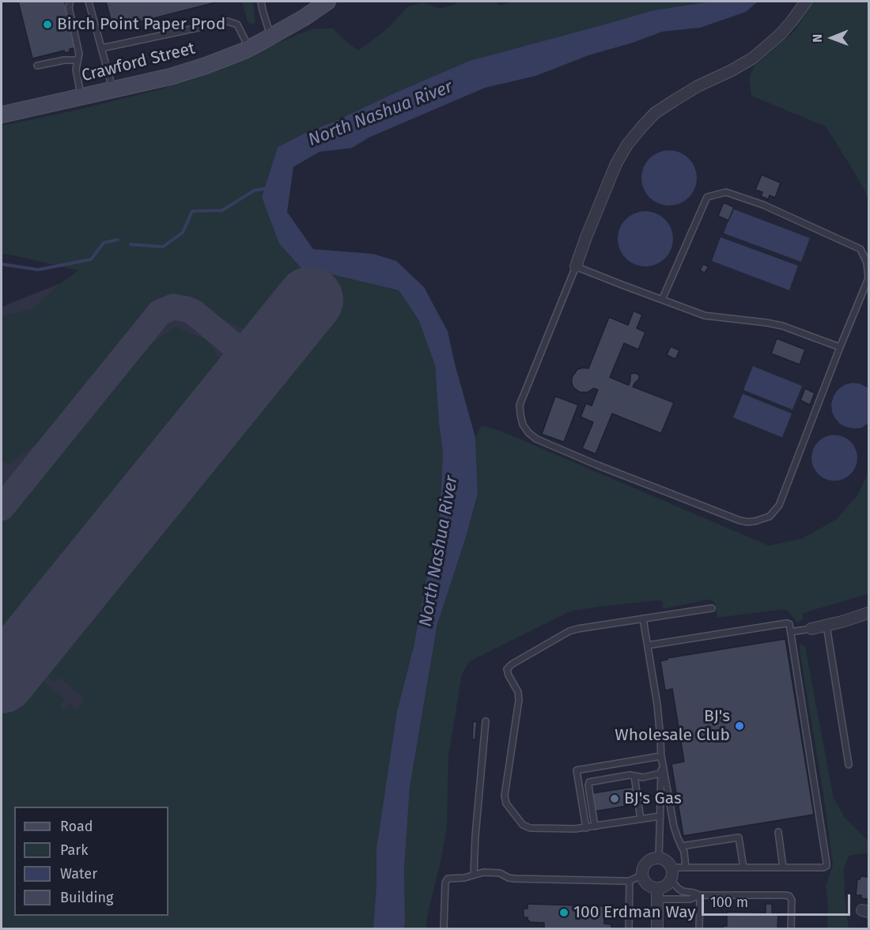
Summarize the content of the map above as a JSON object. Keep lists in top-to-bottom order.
{
  "streets": {
    "main road": ["Crawford Street"]
  },
  "water": ["North Nashua River"],
  "places": [
    "Birch Point Paper Prod",
    "BJ's Wholesale Club",
    "BJ's Gas",
    "100 Erdman Way"
  ],
  "legend": [
    "Road",
    "Park",
    "Water",
    "Building"
  ],
  "scale_bar": "100 m",
  "north": "left"
}
